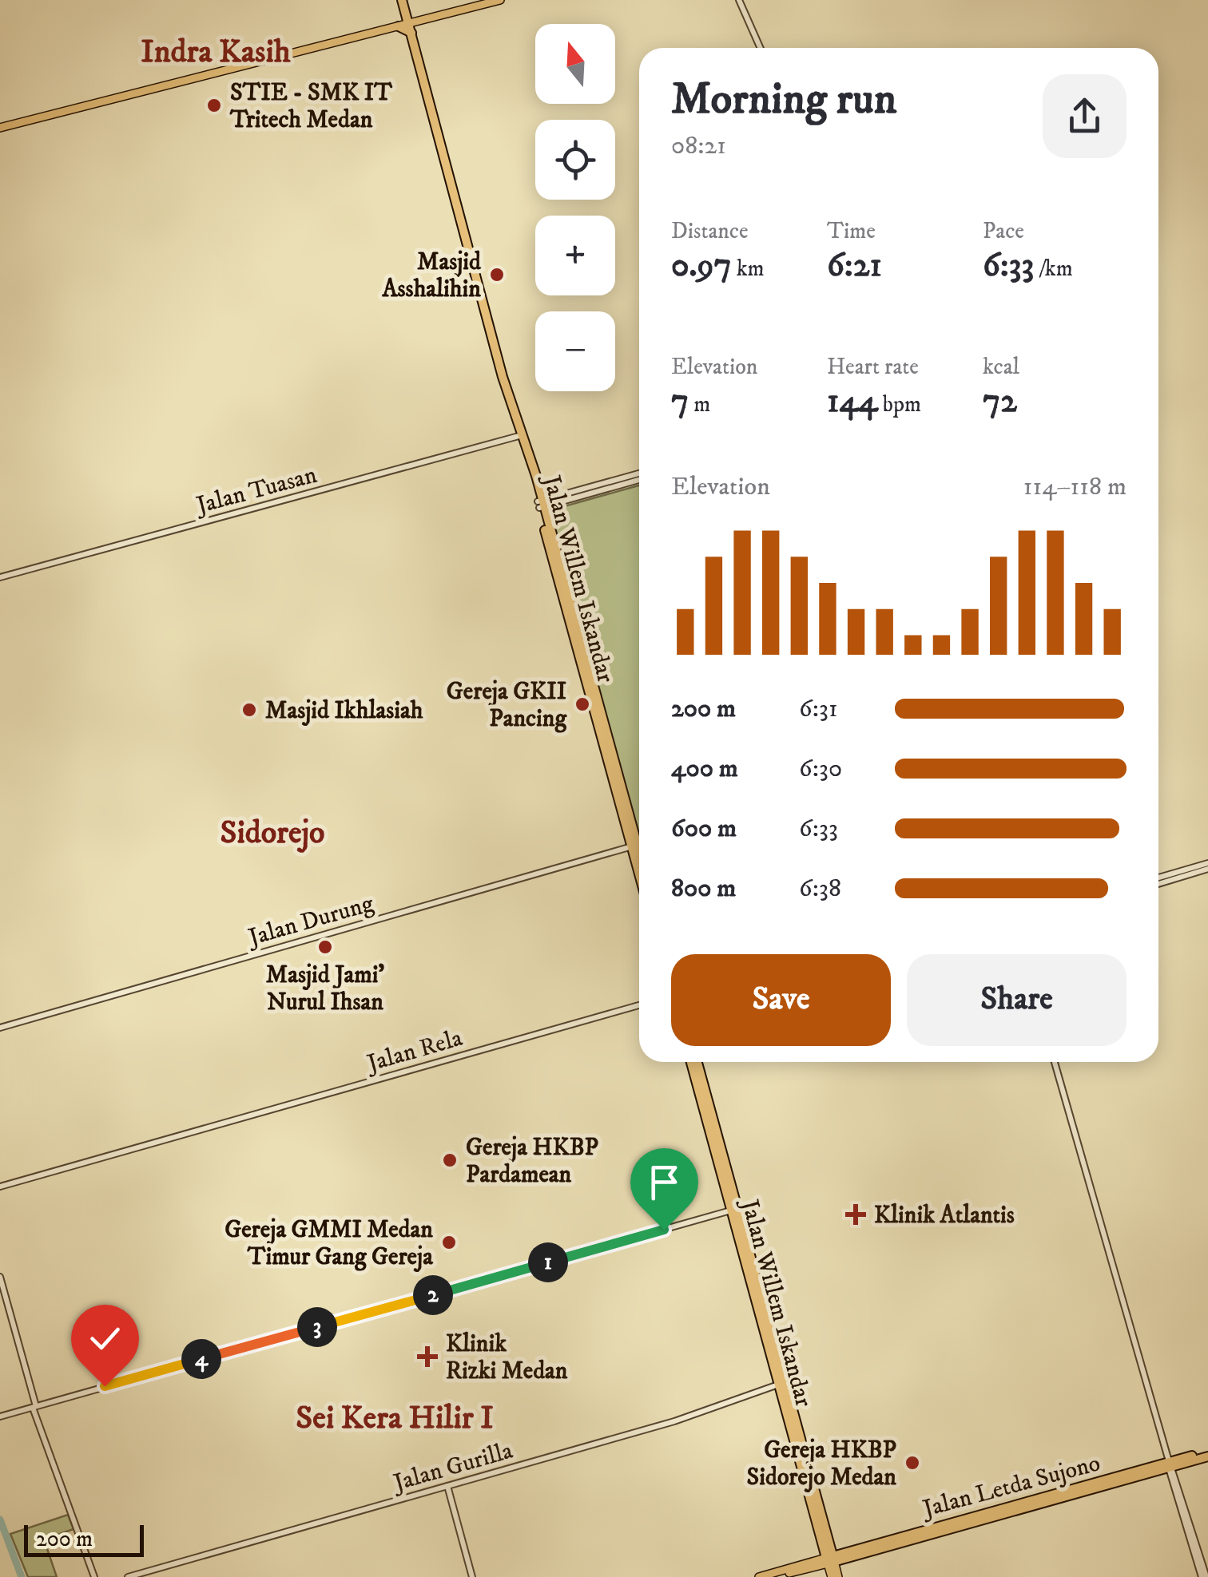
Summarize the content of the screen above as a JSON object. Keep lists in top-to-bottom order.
{
  "streets": {
    "highway": ["Jalan Willem Iskandar", "Jalan Letda Sujono"],
    "street": [
      "Jalan Tuasan",
      "Jalan Durung",
      "Jalan Rela",
      "Jalan Gurilla"
    ]
  },
  "crossings": [
    ["Jalan Tuasan", "Jalan Willem Iskandar"],
    ["Jalan Willem Iskandar", "Jalan Durung"],
    ["Jalan Willem Iskandar", "Jalan Gurilla"],
    ["Jalan Willem Iskandar", "Jalan Letda Sujono"]
  ],
  "districts": ["Indra Kasih", "Sidorejo", "Sei Kera Hilir I"],
  "places": {
    "other": [
      "STIE - SMK IT Tritech Medan",
      "Masjid Asshalihin",
      "Gereja GKII Pancing",
      "Masjid Ikhlasiah",
      "Masjid Jami' Nurul Ihsan",
      "Gereja HKBP Pardamean",
      "Gereja GMMI Medan Timur Gang Gereja",
      "Gereja HKBP Sidorejo Medan"
    ],
    "health": ["Klinik Atlantis", "Klinik Rizki Medan"]
  },
  "scale_bar": "200 m",
  "north": "top",
  "page": {
    "map_buttons": ["+", "−"],
    "heading": ["Morning run", "08:21"],
    "stats": [
      ["Distance", "0.97 km"],
      ["Time", "6:21"],
      ["Pace", "6:33 /km"],
      ["Elevation", "7 m"],
      ["Heart rate", "144 bpm"],
      ["kcal", "72"]
    ],
    "chart": ["Elevation", "114–118 m"],
    "list": [
      {
        "name": "200 m",
        "note": "6:31"
      },
      {
        "name": "400 m",
        "note": "6:30"
      },
      {
        "name": "600 m",
        "note": "6:33"
      },
      {
        "name": "800 m",
        "note": "6:38"
      }
    ],
    "buttons": ["Save", "Share"],
    "pins": [
      "1",
      "2",
      "3",
      "4"
    ],
    "scale": "200 m"
  }
}
